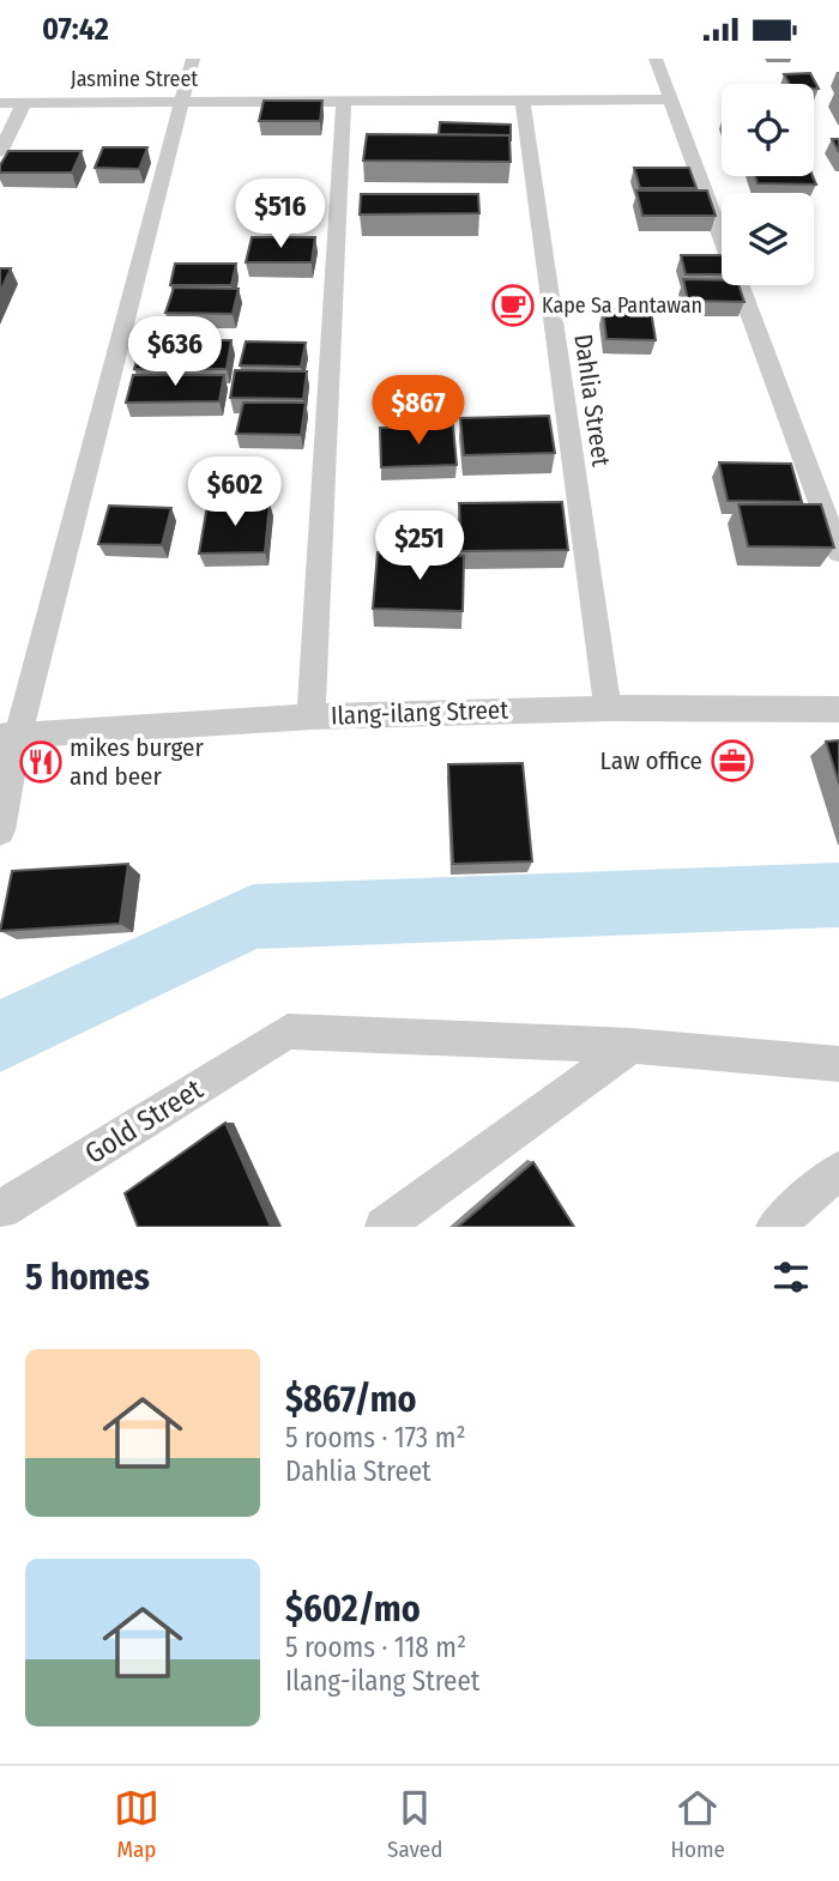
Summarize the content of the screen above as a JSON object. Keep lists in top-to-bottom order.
{
  "streets": {
    "street": [
      "Jasmine Street",
      "Dahlia Street",
      "Ilang-ilang Street",
      "Gold Street"
    ]
  },
  "crossings": [
    ["Jasmine Street", "Dahlia Street"],
    ["Dahlia Street", "Ilang-ilang Street"]
  ],
  "places": {
    "cafe": ["Kape Sa Pantawan"],
    "office": ["Law office"],
    "restaurant": ["mikes burger and beer"]
  },
  "page": {
    "status": "07:42",
    "price": [
      "$516",
      "$636",
      "$867",
      "$602",
      "$251"
    ],
    "heading": "5 homes",
    "list": [
      {
        "name": "$867/mo",
        "note": "5 rooms · 173 m² · Dahlia Street"
      },
      {
        "name": "$602/mo",
        "note": "5 rooms · 118 m² · Ilang-ilang Street"
      }
    ],
    "tabs": ["Map", "Saved", "Home"]
  }
}
